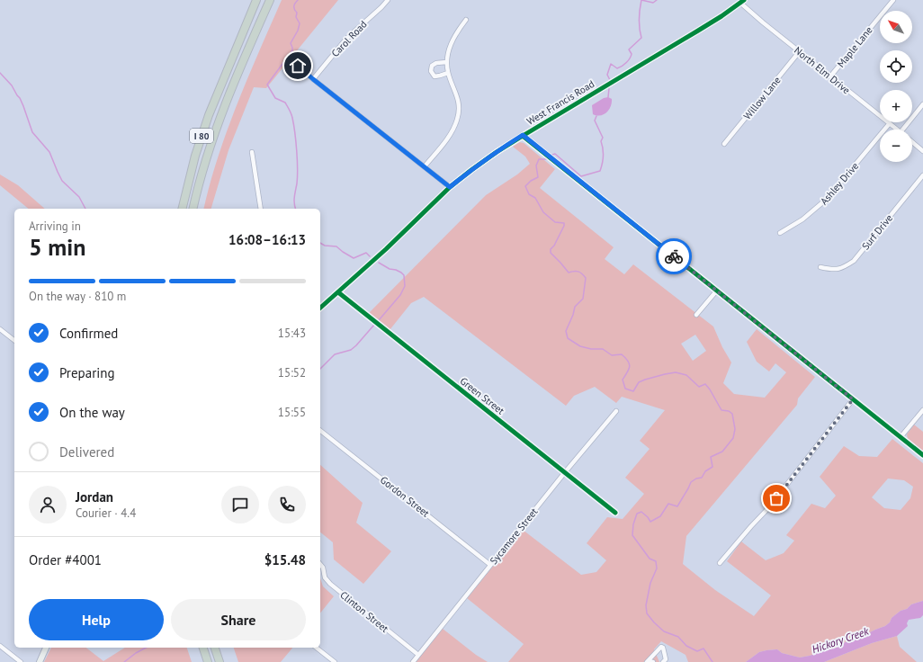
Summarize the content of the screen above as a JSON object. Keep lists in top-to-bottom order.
{
  "streets": {
    "highway": ["I 80"],
    "street": [
      "Carol Road",
      "Maple Lane",
      "North Elm Drive",
      "Willow Lane",
      "West Francis Road",
      "Ashley Drive",
      "Surf Drive",
      "Green Street",
      "Gordon Street",
      "Sycamore Street",
      "Clinton Street"
    ]
  },
  "crossings": [
    ["Maple Lane", "North Elm Drive"],
    ["North Elm Drive", "Willow Lane"],
    ["North Elm Drive", "West Francis Road"],
    ["North Elm Drive", "Ashley Drive"],
    ["West Francis Road", "Green Street"],
    ["Green Street", "Sycamore Street"],
    ["Gordon Street", "Sycamore Street"],
    ["Sycamore Street", "Clinton Street"]
  ],
  "water": ["Hickory Creek"],
  "north": "top left",
  "page": {
    "map_buttons": ["+", "−"],
    "heading": ["5 min", "Arriving in", "16:08–16:13"],
    "panel": [
      "Jordan",
      "Courier · 4.4",
      "Order #4001",
      "$15.48"
    ],
    "bar": "On the way · 810 m",
    "list": [
      ["Confirmed", "15:43"],
      ["Preparing", "15:52"],
      ["On the way", "15:55"],
      "Delivered"
    ],
    "buttons": ["Help", "Share"]
  }
}
